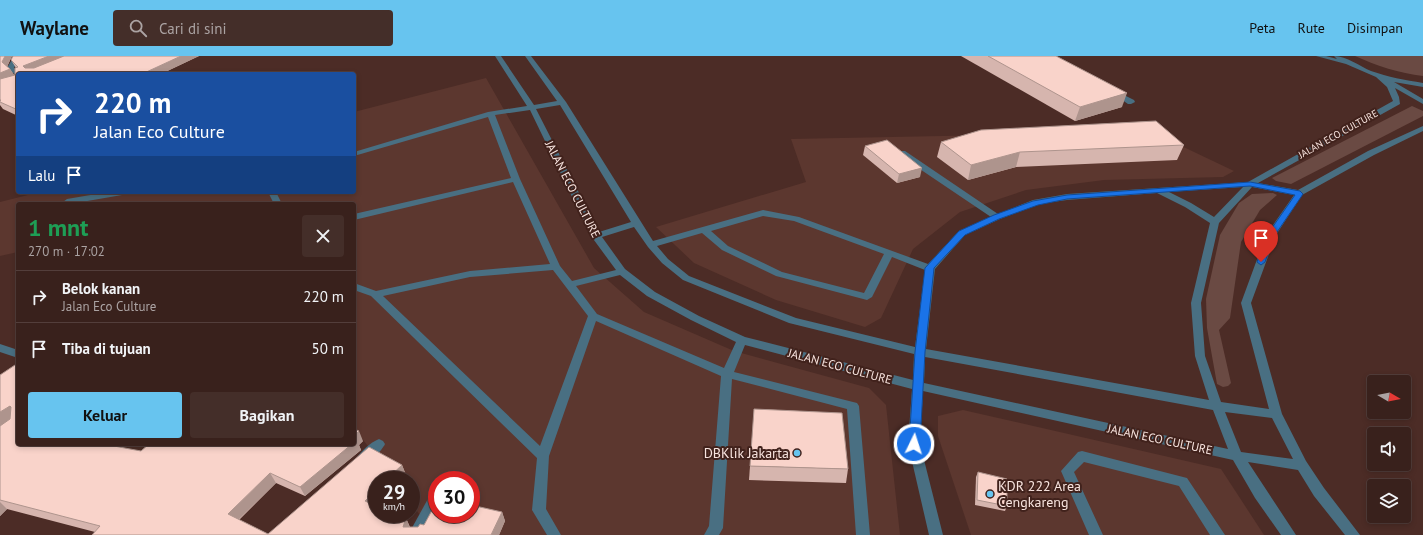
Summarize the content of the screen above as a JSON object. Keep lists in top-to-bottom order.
{
  "streets": {
    "street": ["JALAN ECO CULTURE"]
  },
  "places": ["DBKlik Jakarta", "KDR 222 Area Cengkareng"],
  "north": "right",
  "page": {
    "header": "Waylane",
    "search": "Cari di sini",
    "nav": ["Peta", "Rute", "Disimpan"],
    "turn": ["220 m", "Jalan Eco Culture"],
    "then": "Lalu",
    "heading": ["1 mnt", "270 m · 17:02"],
    "list": [
      {
        "name": "Belok kanan",
        "note": "Jalan Eco Culture",
        "value": "220 m"
      },
      {
        "name": "Tiba di tujuan",
        "value": "50 m"
      }
    ],
    "buttons": ["Keluar", "Bagikan"],
    "speed": "29 km/h",
    "limit": "30"
  }
}
